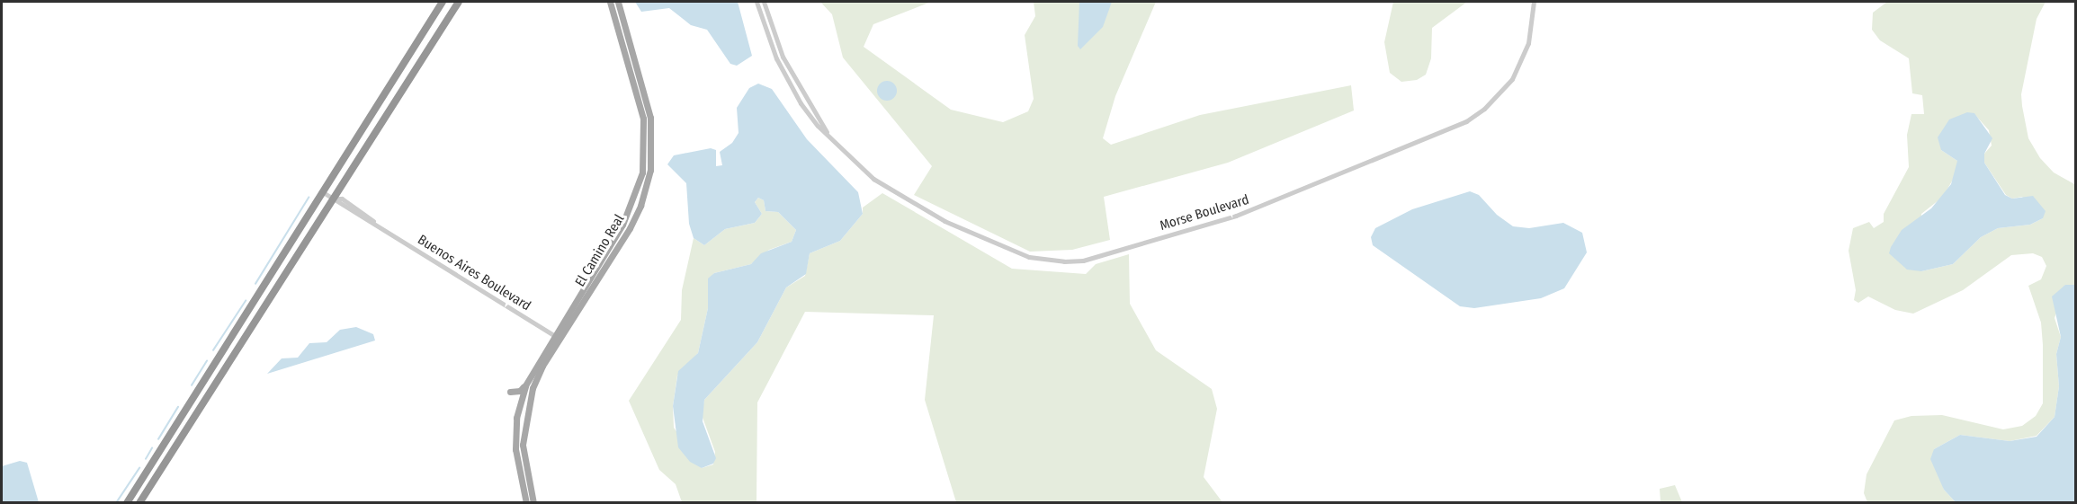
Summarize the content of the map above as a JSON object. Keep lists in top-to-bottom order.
{
  "streets": {
    "main road": ["El Camino Real"],
    "street": ["Morse Boulevard", "Buenos Aires Boulevard"]
  },
  "crossings": [
    ["El Camino Real", "Buenos Aires Boulevard"]
  ]
}
